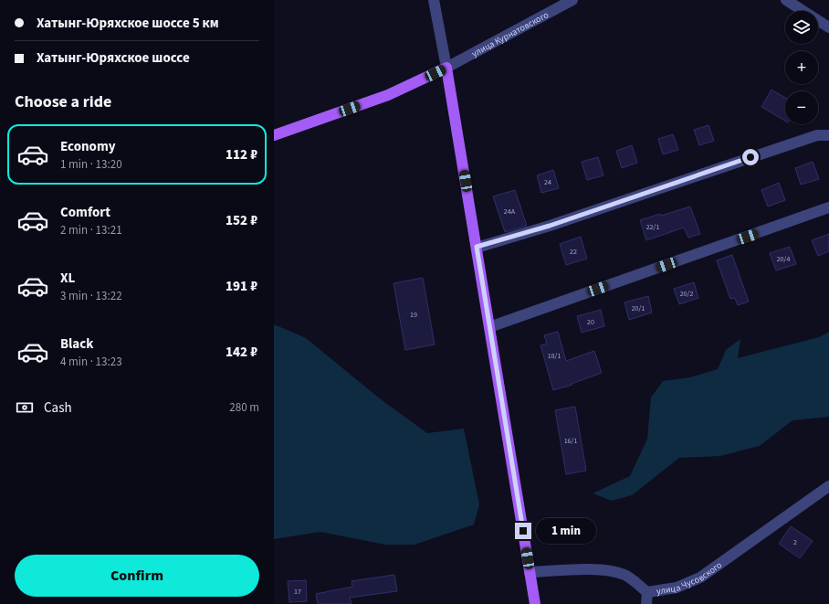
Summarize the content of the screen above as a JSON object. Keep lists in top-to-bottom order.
{
  "streets": {
    "street": ["улица Курнатовского", "улица Чусовского"]
  },
  "house_numbers": [
    "24",
    "24А",
    "22/1",
    "22",
    "20/4",
    "20/2",
    "20/1",
    "19",
    "20",
    "18/1",
    "16/1",
    "2",
    "17"
  ],
  "page": {
    "banner": ["Хатынг-Юряхское шоссе 5 км", "Хатынг-Юряхское шоссе"],
    "map_buttons": ["+", "−"],
    "heading": "Choose a ride",
    "list": [
      {
        "name": "Economy",
        "note": "1 min · 13:20",
        "value": "112 ₽"
      },
      {
        "name": "Comfort",
        "note": "2 min · 13:21",
        "value": "152 ₽"
      },
      {
        "name": "XL",
        "note": "3 min · 13:22",
        "value": "191 ₽"
      },
      {
        "name": "Black",
        "note": "4 min · 13:23",
        "value": "142 ₽"
      }
    ],
    "pay": ["Cash", "280 m"],
    "bubble": "1 min",
    "buttons": "Confirm"
  }
}
